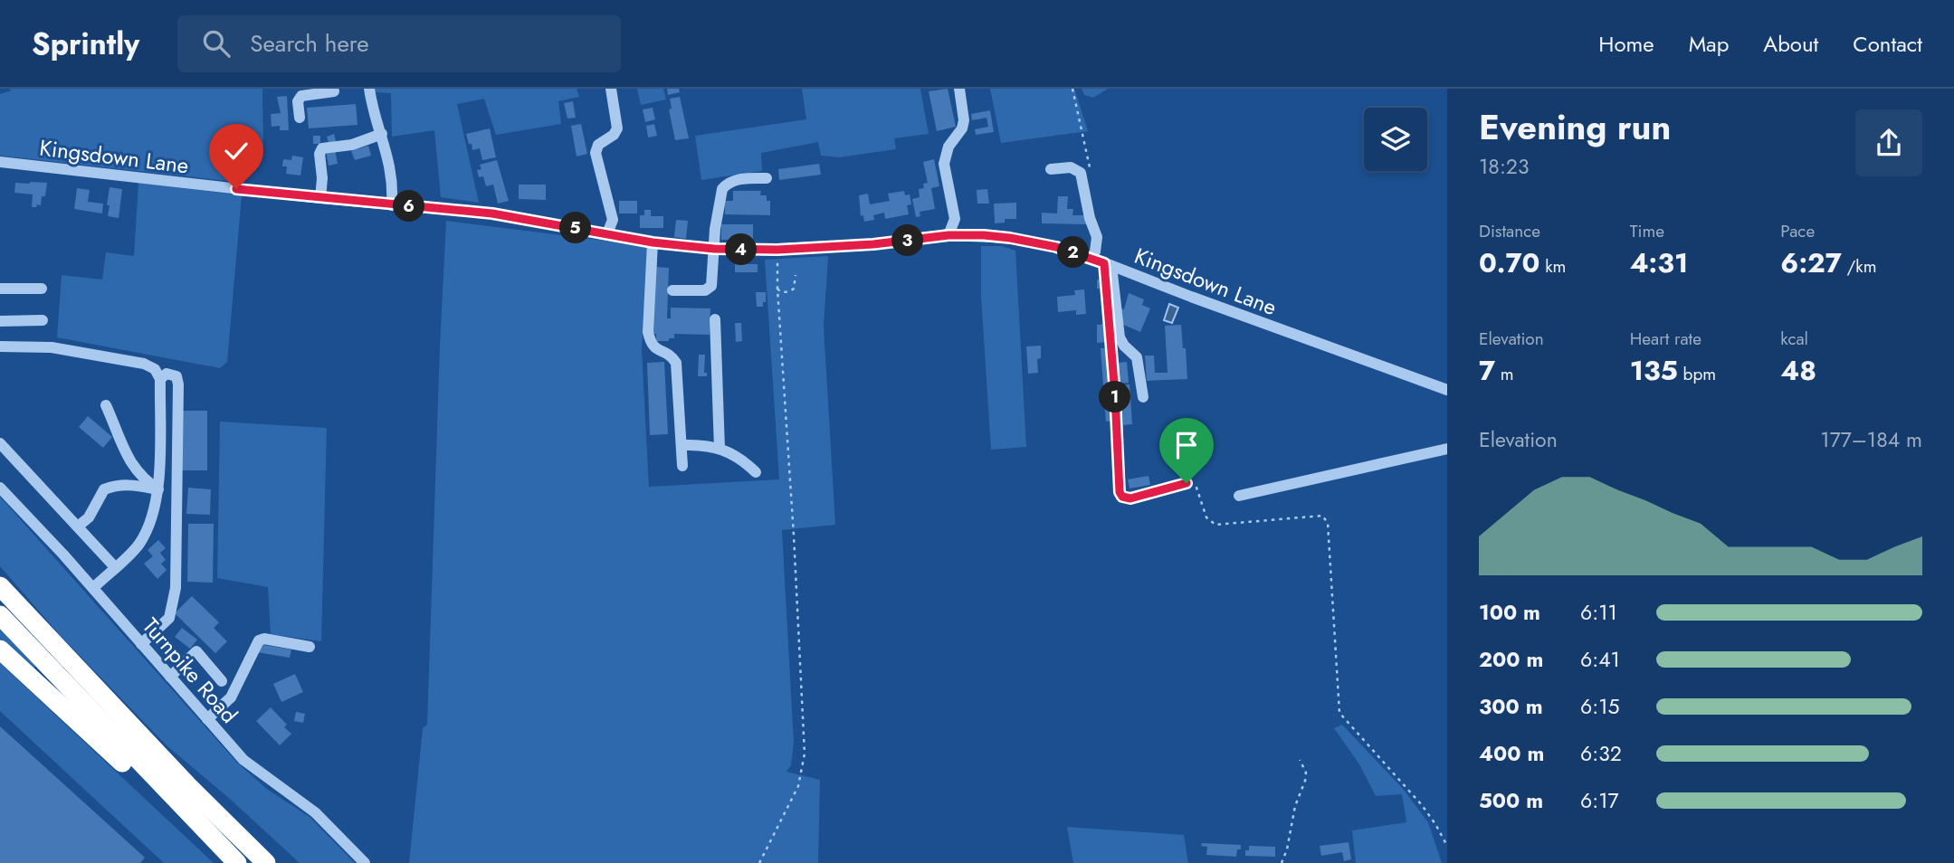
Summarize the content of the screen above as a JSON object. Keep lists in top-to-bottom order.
{
  "streets": {
    "street": ["Kingsdown Lane", "Turnpike Road"]
  },
  "page": {
    "header": "Sprintly",
    "search": "Search here",
    "nav": [
      "Home",
      "Map",
      "About",
      "Contact"
    ],
    "heading": ["Evening run", "18:23"],
    "pins": [
      "6",
      "5",
      "3",
      "4",
      "2",
      "1"
    ],
    "stats": [
      ["Distance", "0.70 km"],
      ["Time", "4:31"],
      ["Pace", "6:27 /km"],
      ["Elevation", "7 m"],
      ["Heart rate", "135 bpm"],
      ["kcal", "48"]
    ],
    "chart": ["Elevation", "177–184 m"],
    "list": [
      {
        "name": "100 m",
        "note": "6:11"
      },
      {
        "name": "200 m",
        "note": "6:41"
      },
      {
        "name": "300 m",
        "note": "6:15"
      },
      {
        "name": "400 m",
        "note": "6:32"
      },
      {
        "name": "500 m",
        "note": "6:17"
      }
    ]
  }
}
